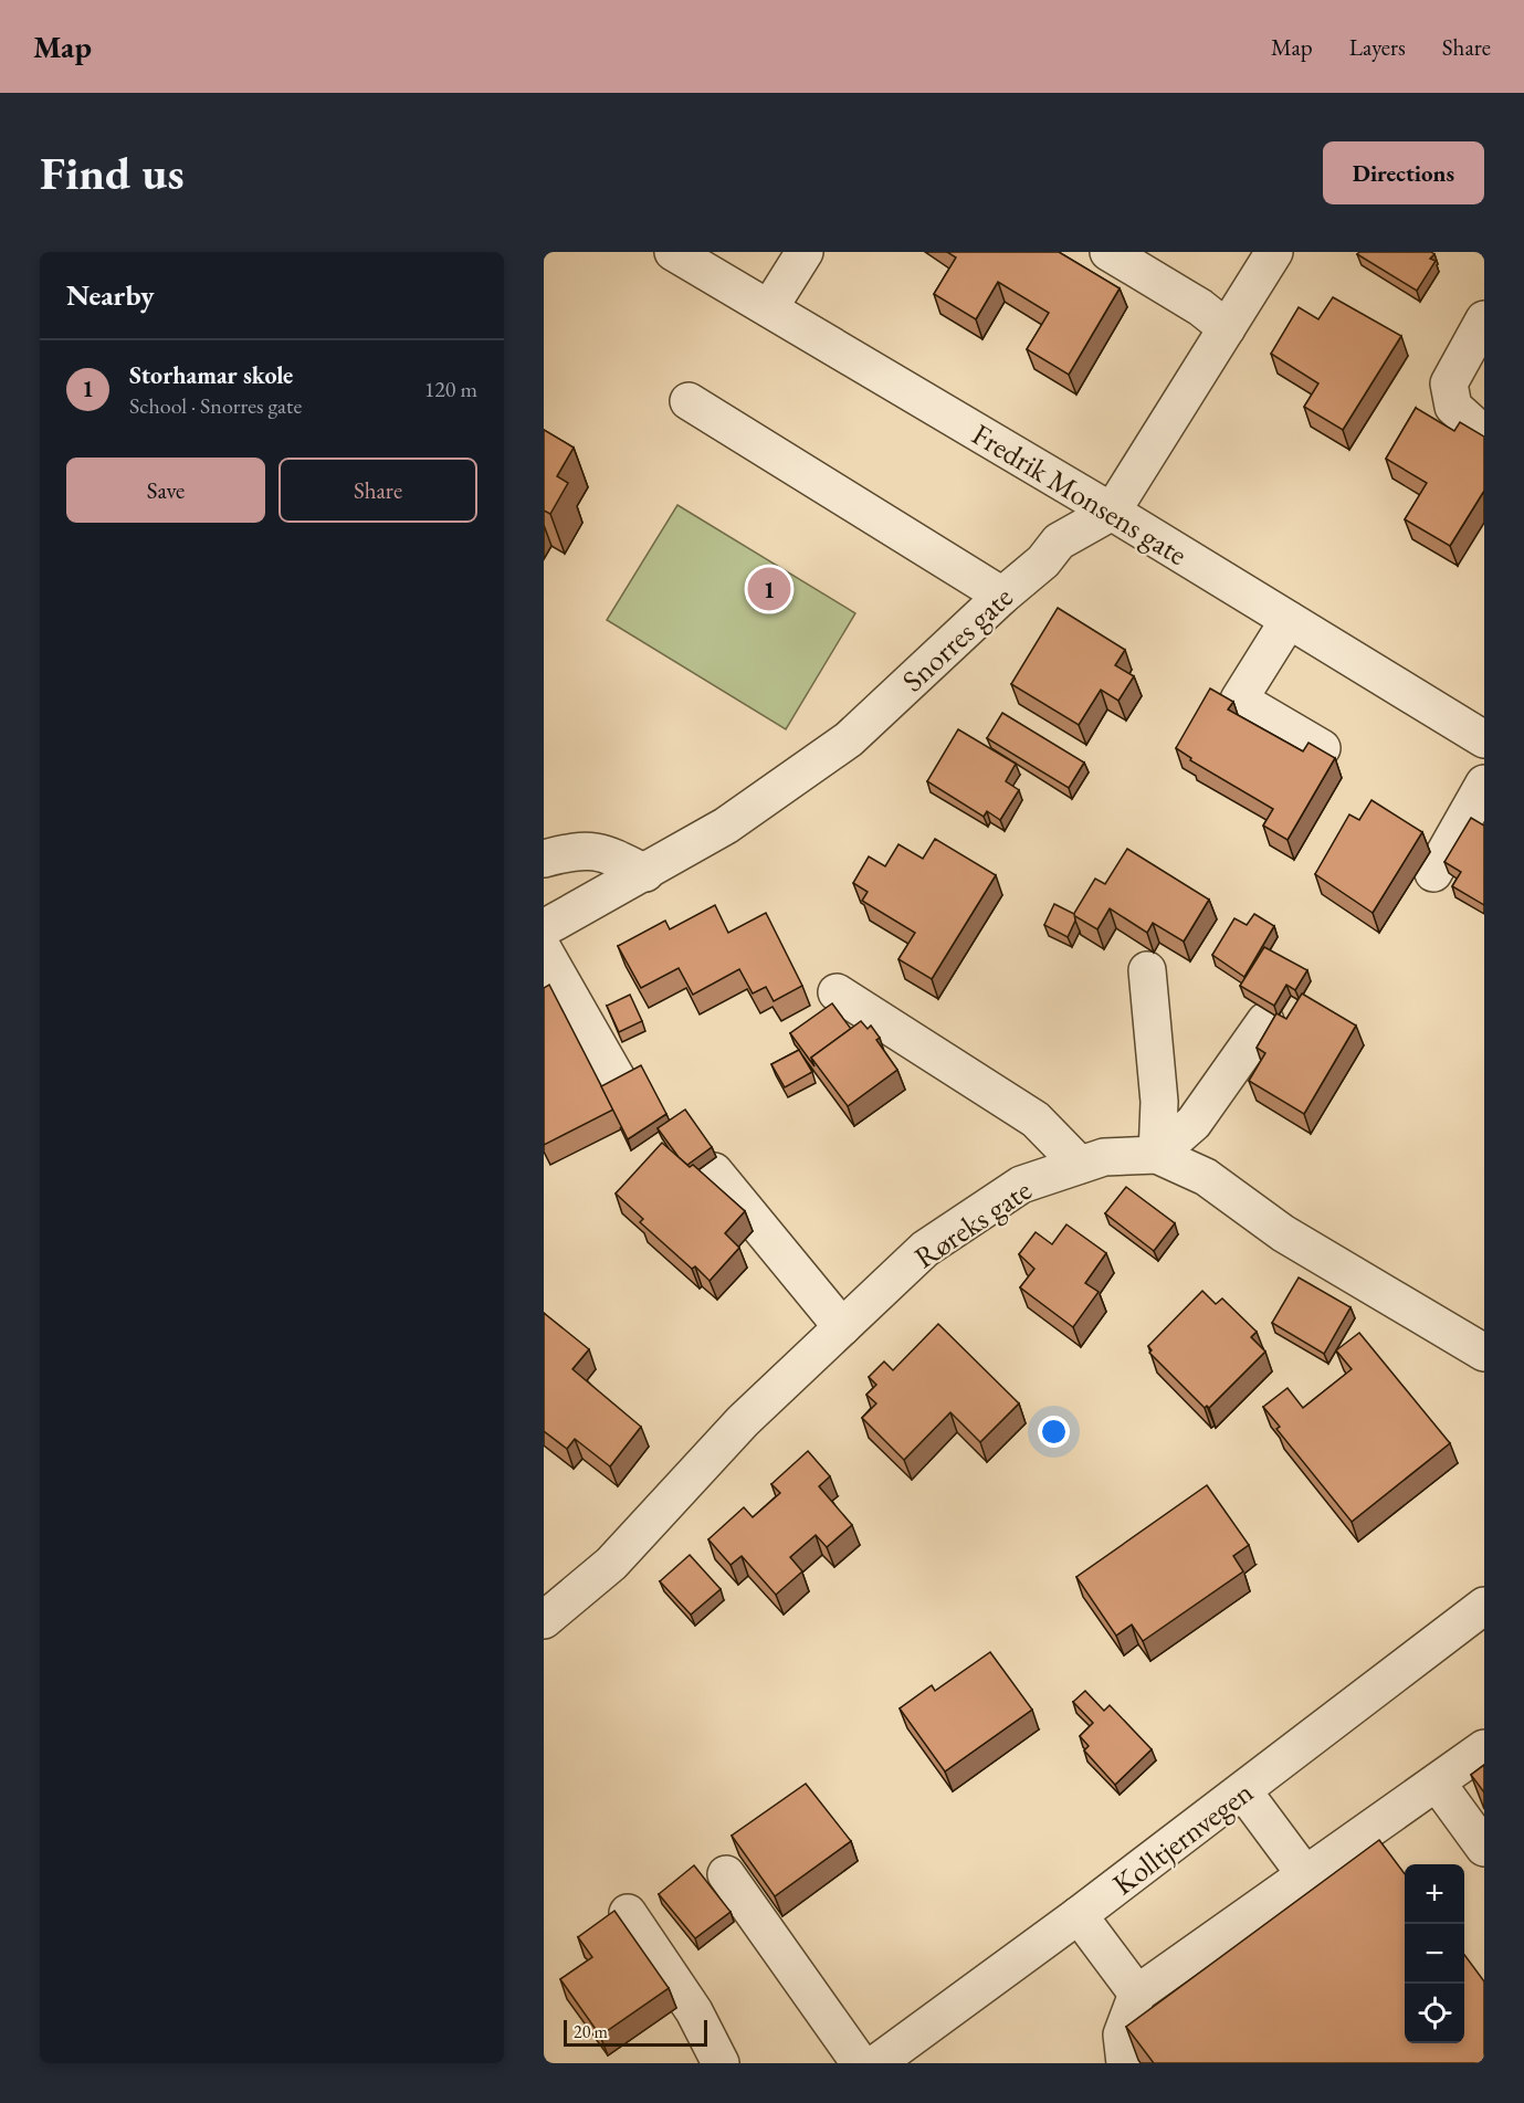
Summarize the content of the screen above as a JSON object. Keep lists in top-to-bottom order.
{
  "streets": {
    "street": [
      "Fredrik Monsens gate",
      "Snorres gate",
      "Røreks gate",
      "Kolltjernvegen"
    ]
  },
  "crossings": [
    ["Fredrik Monsens gate", "Snorres gate"]
  ],
  "scale_bar": "20 m",
  "page": {
    "header": "Map",
    "nav": ["Map", "Layers", "Share"],
    "buttons": [
      "Directions",
      ["Save", "Share"]
    ],
    "title": "Find us",
    "heading": "Nearby",
    "list": [
      {
        "mark": "1",
        "name": "Storhamar skole",
        "note": "School · Snorres gate",
        "value": "120 m"
      }
    ],
    "pins": "1",
    "map_buttons": ["+", "−"],
    "scale": "20 m"
  }
}
